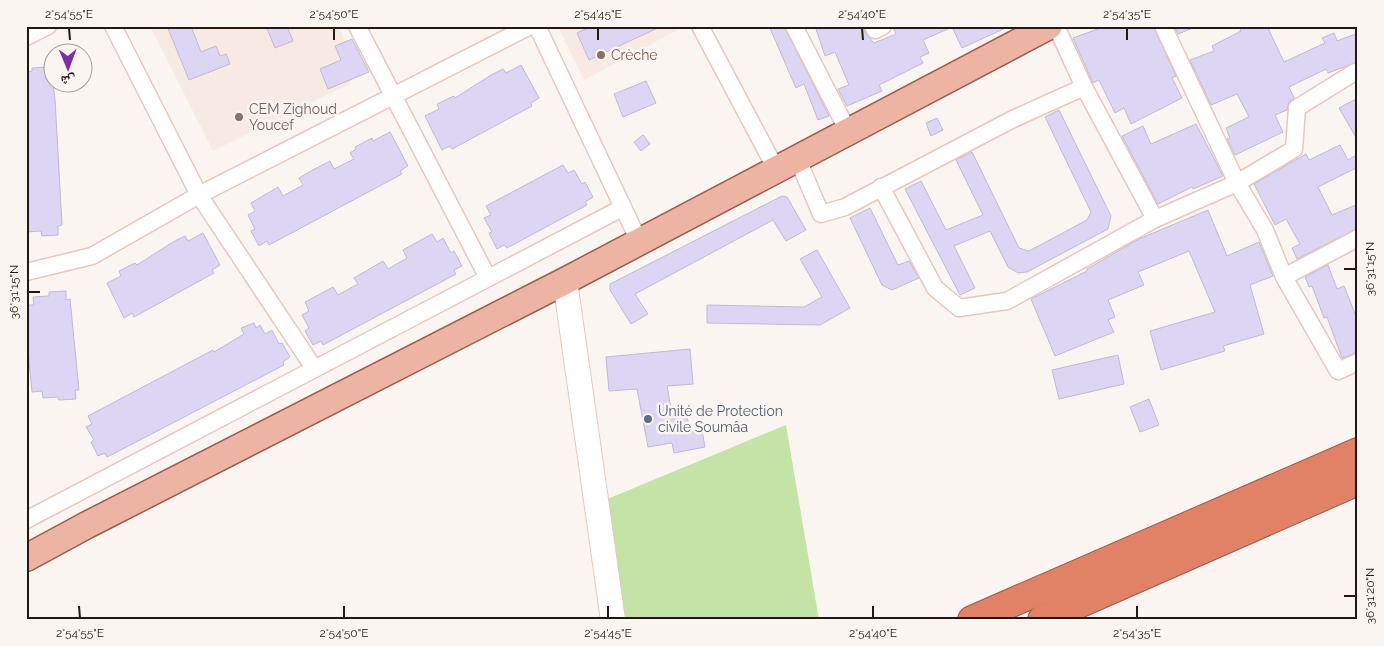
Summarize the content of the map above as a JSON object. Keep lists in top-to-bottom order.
{
  "places": ["Crèche", "CEM Zighoud Youcef", "Unité de Protection civile Soumâa"],
  "north": "bottom",
  "coordinates": [
    "2°54'55\"E",
    "2°54'50\"E",
    "2°54'45\"E",
    "2°54'40\"E",
    "2°54'35\"E",
    "36°31'15\"N",
    "36°31'20\"N"
  ]
}
